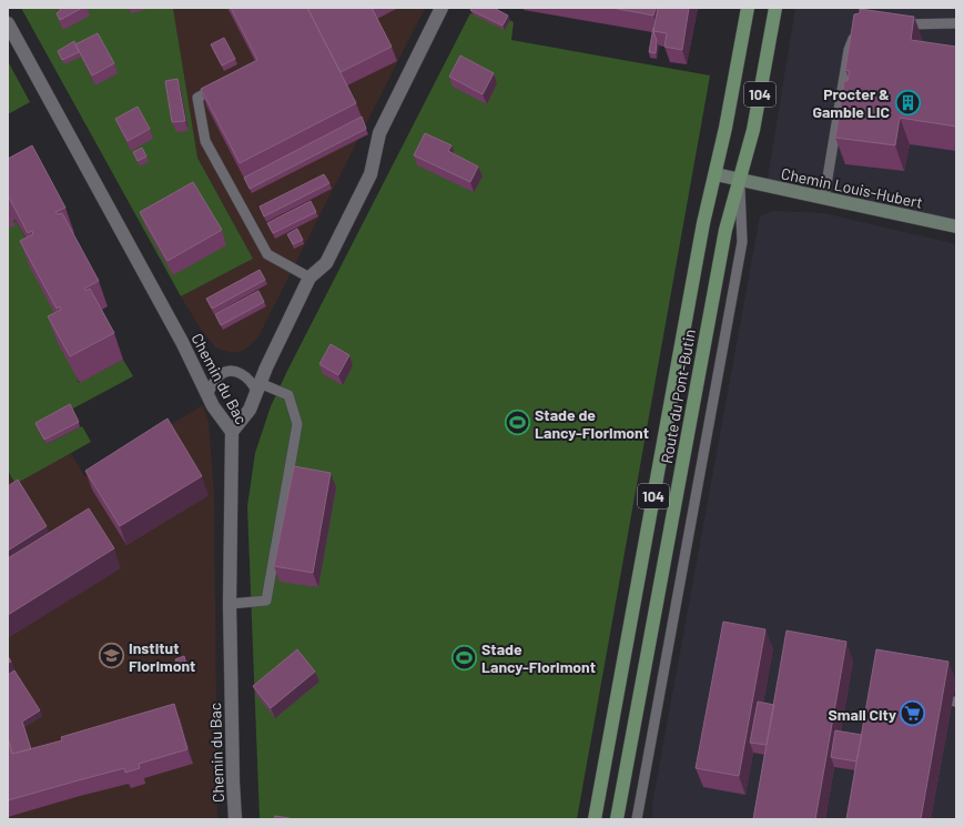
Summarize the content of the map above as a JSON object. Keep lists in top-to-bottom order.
{
  "streets": {
    "main road": ["104", "Route du Pont-Butin"],
    "street": ["Chemin Louis-Hubert", "Chemin du Bac"]
  },
  "crossings": [
    ["Chemin Louis-Hubert", "Route du Pont-Butin"]
  ],
  "places": {
    "building": ["Procter & Gamble LIC"],
    "sports": ["Stade de Lancy-Florimont", "Stade Lancy-Florimont"],
    "school or university": ["Institut Florimont"],
    "supermarket": ["Small City"]
  }
}
